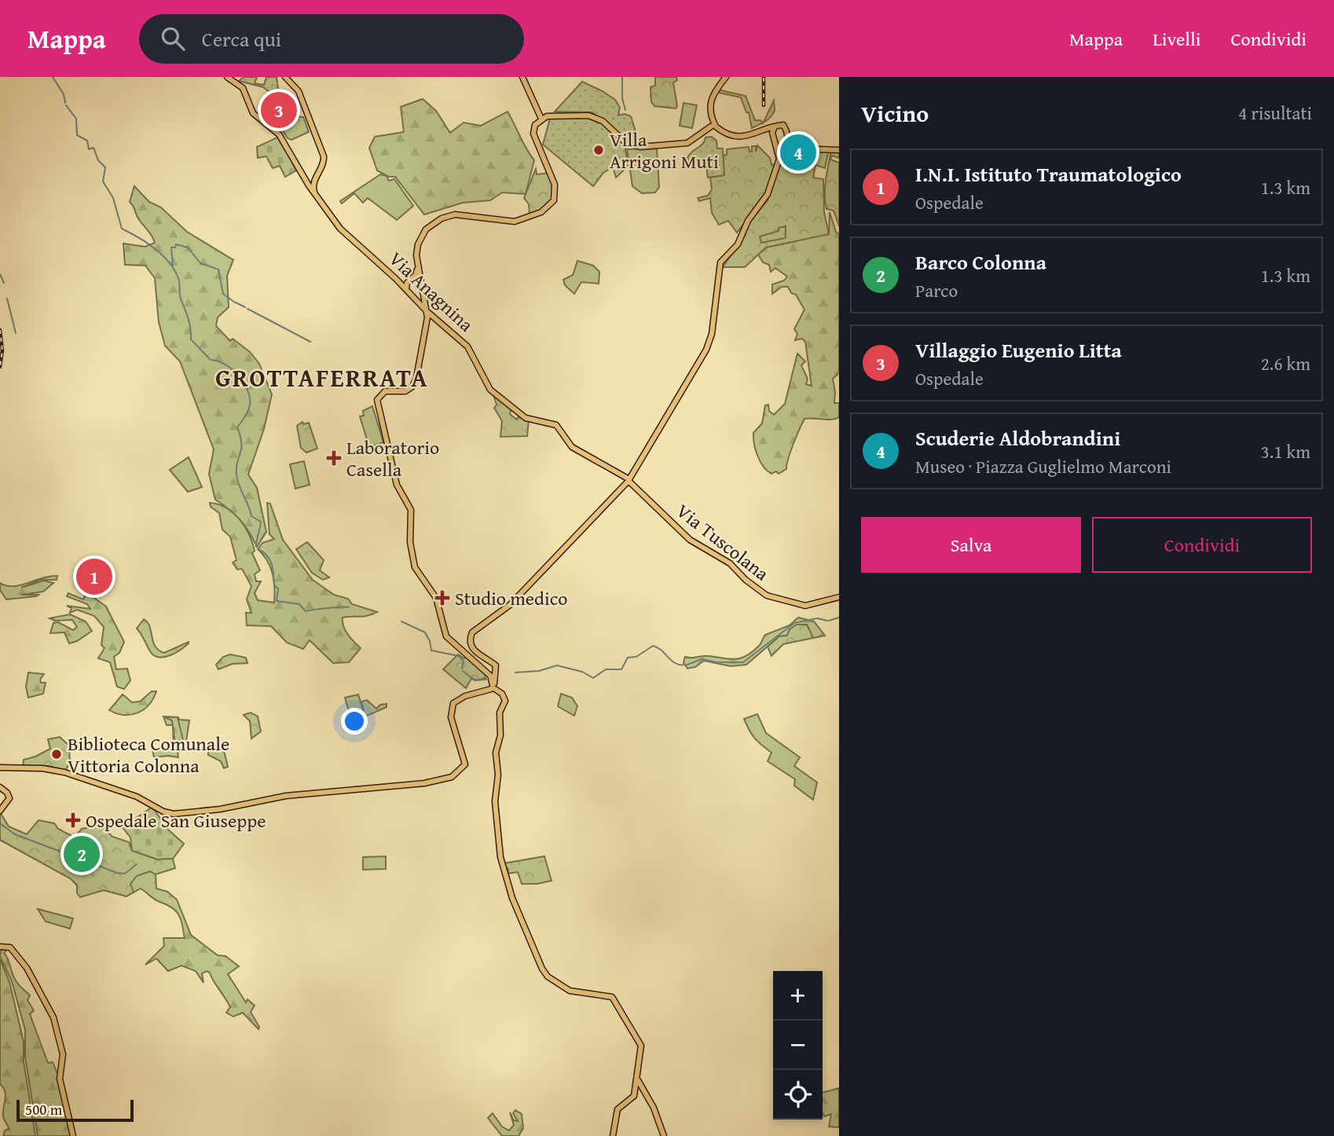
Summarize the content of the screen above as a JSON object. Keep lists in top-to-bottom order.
{
  "streets": {
    "main road": ["Via Anagnina", "Via Tuscolana"]
  },
  "crossings": [
    ["Via Anagnina", "Via Tuscolana"]
  ],
  "districts": ["GROTTAFERRATA"],
  "places": {
    "other": ["Villa Arrigoni Muti", "Biblioteca Comunale Vittoria Colonna"],
    "health": ["Laboratorio Casella", "Studio medico", "Ospedale San Giuseppe"]
  },
  "scale_bar": "500 m",
  "page": {
    "header": "Mappa",
    "search": "Cerca qui",
    "nav": ["Mappa", "Livelli", "Condividi"],
    "heading": ["Vicino", "4 risultati"],
    "pins": [
      "3",
      "4",
      "1",
      "2"
    ],
    "list": [
      {
        "mark": "1",
        "name": "I.N.I. Istituto Traumatologico",
        "note": "Ospedale",
        "value": "1.3 km"
      },
      {
        "mark": "2",
        "name": "Barco Colonna",
        "note": "Parco",
        "value": "1.3 km"
      },
      {
        "mark": "3",
        "name": "Villaggio Eugenio Litta",
        "note": "Ospedale",
        "value": "2.6 km"
      },
      {
        "mark": "4",
        "name": "Scuderie Aldobrandini",
        "note": "Museo · Piazza Guglielmo Marconi",
        "value": "3.1 km"
      }
    ],
    "buttons": ["Salva", "Condividi"],
    "map_buttons": ["+", "−"],
    "scale": "500 m"
  }
}
